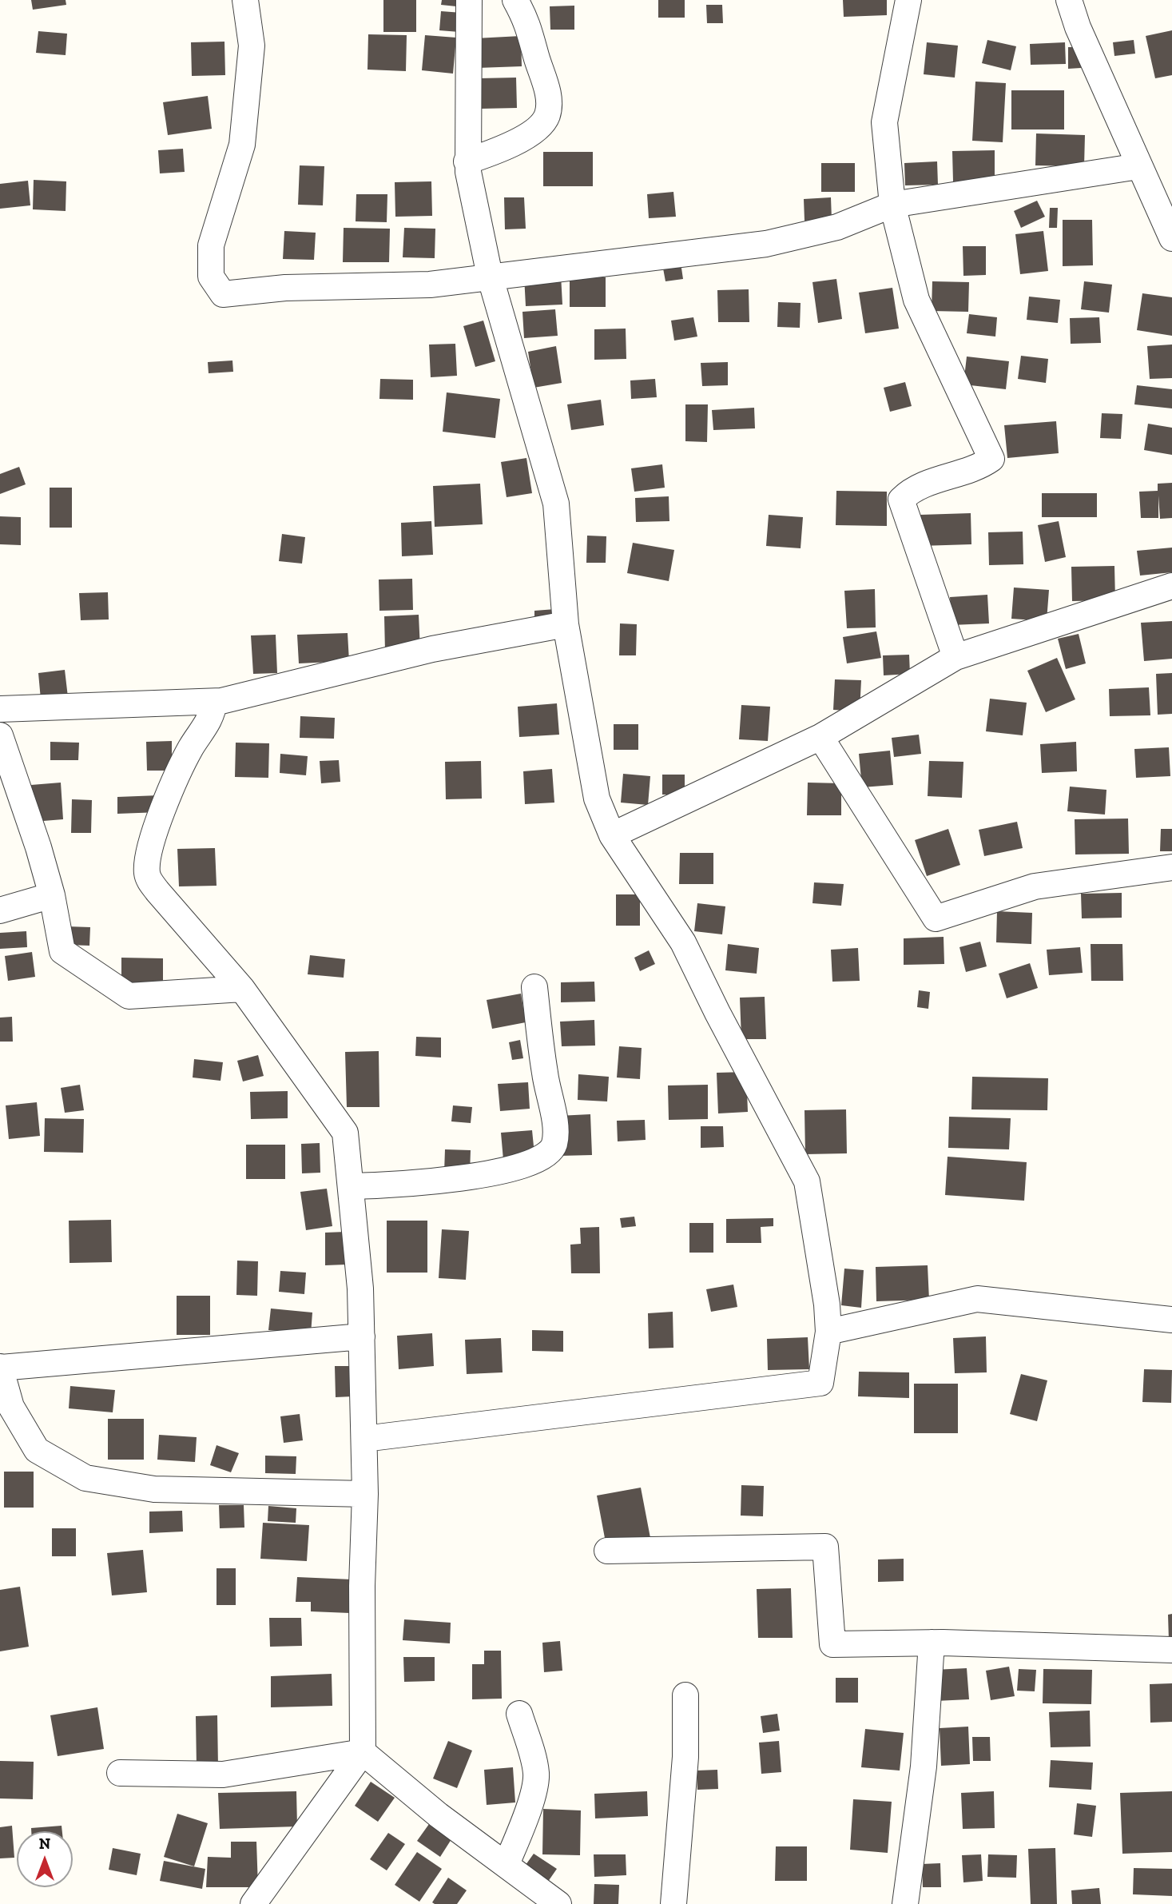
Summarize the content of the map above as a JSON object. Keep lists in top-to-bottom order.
{
  "north": "top"
}
